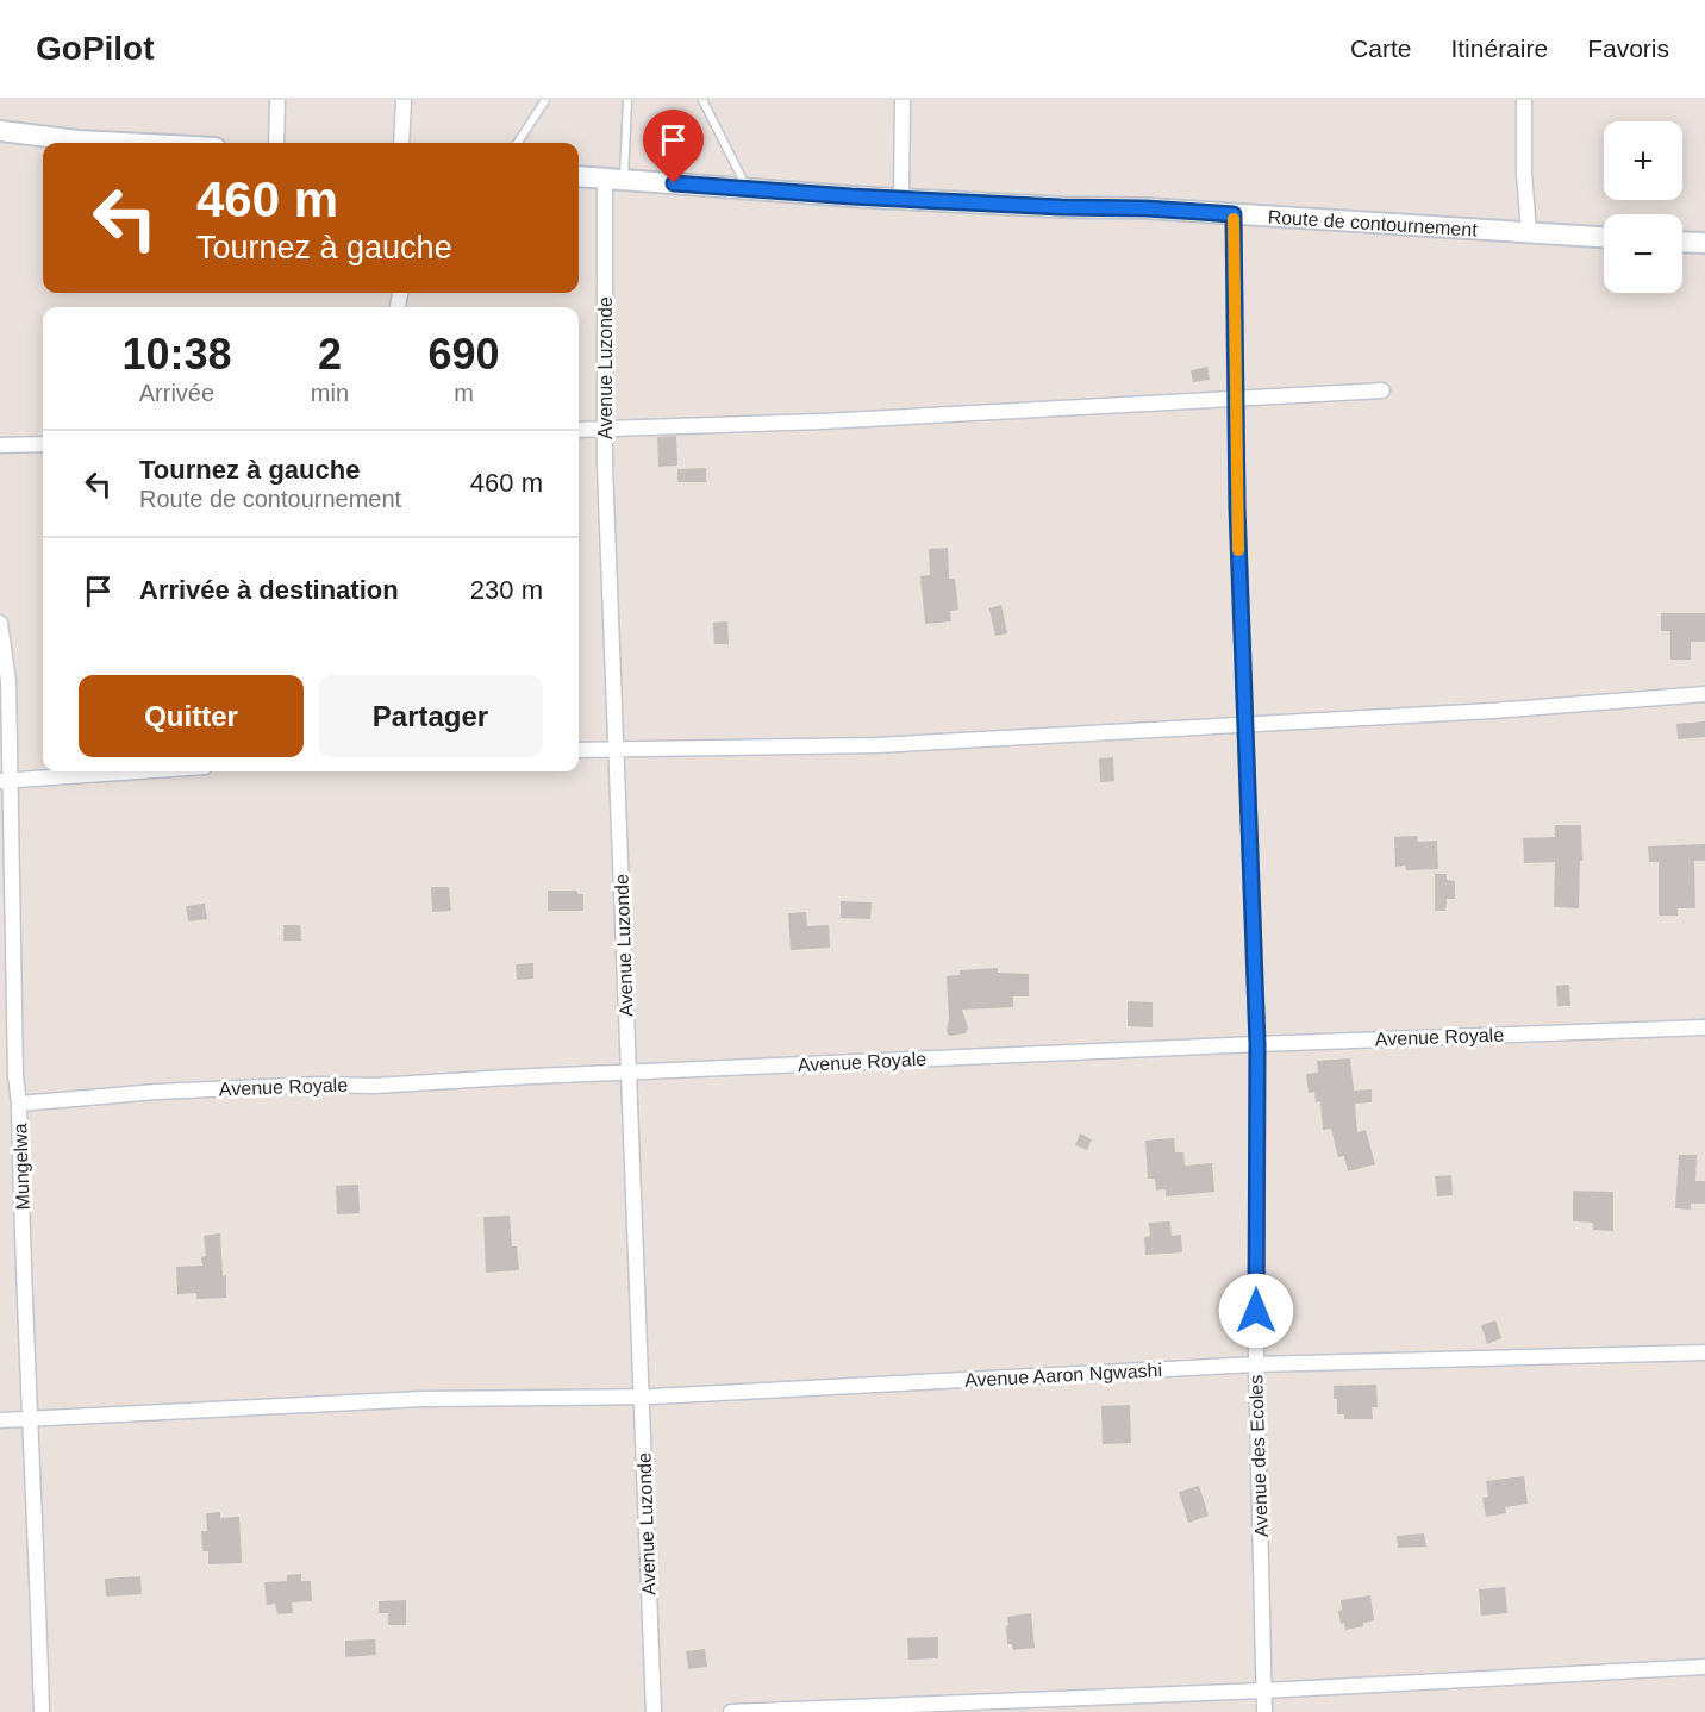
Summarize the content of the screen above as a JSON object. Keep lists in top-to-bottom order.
{
  "streets": {
    "street": [
      "Route de contournement",
      "Avenue Luzonde",
      "Avenue Royale",
      "Mungelwa",
      "Avenue Aaron Ngwashi",
      "Avenue des Ecoles"
    ]
  },
  "crossings": [
    ["Route de contournement", "Avenue Luzonde"],
    ["Route de contournement", "Avenue des Ecoles"],
    ["Avenue Luzonde", "Avenue Royale"],
    ["Avenue Luzonde", "Avenue Aaron Ngwashi"],
    ["Avenue Royale", "Mungelwa"],
    ["Avenue Royale", "Avenue des Ecoles"],
    ["Mungelwa", "Avenue Aaron Ngwashi"],
    ["Avenue Aaron Ngwashi", "Avenue des Ecoles"]
  ],
  "page": {
    "header": "GoPilot",
    "nav": ["Carte", "Itinéraire", "Favoris"],
    "map_buttons": ["+", "−"],
    "turn": ["460 m", "Tournez à gauche"],
    "eta": [
      "10:38",
      "Arrivée",
      "2",
      "min",
      "690",
      "m"
    ],
    "list": [
      {
        "name": "Tournez à gauche",
        "note": "Route de contournement",
        "value": "460 m"
      },
      {
        "name": "Arrivée à destination",
        "value": "230 m"
      }
    ],
    "buttons": ["Quitter", "Partager"]
  }
}
